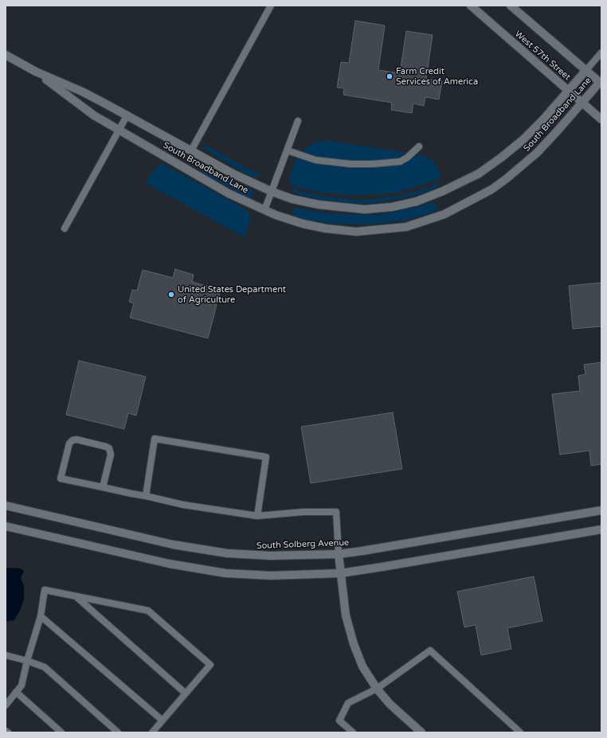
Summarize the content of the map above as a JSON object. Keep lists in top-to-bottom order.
{
  "streets": {
    "street": ["West 57th Street", "South Broadband Lane", "South Solberg Avenue"]
  },
  "crossings": [
    ["West 57th Street", "South Broadband Lane"]
  ],
  "places": ["Farm Credit Services of America", "United States Department of Agriculture"]
}
